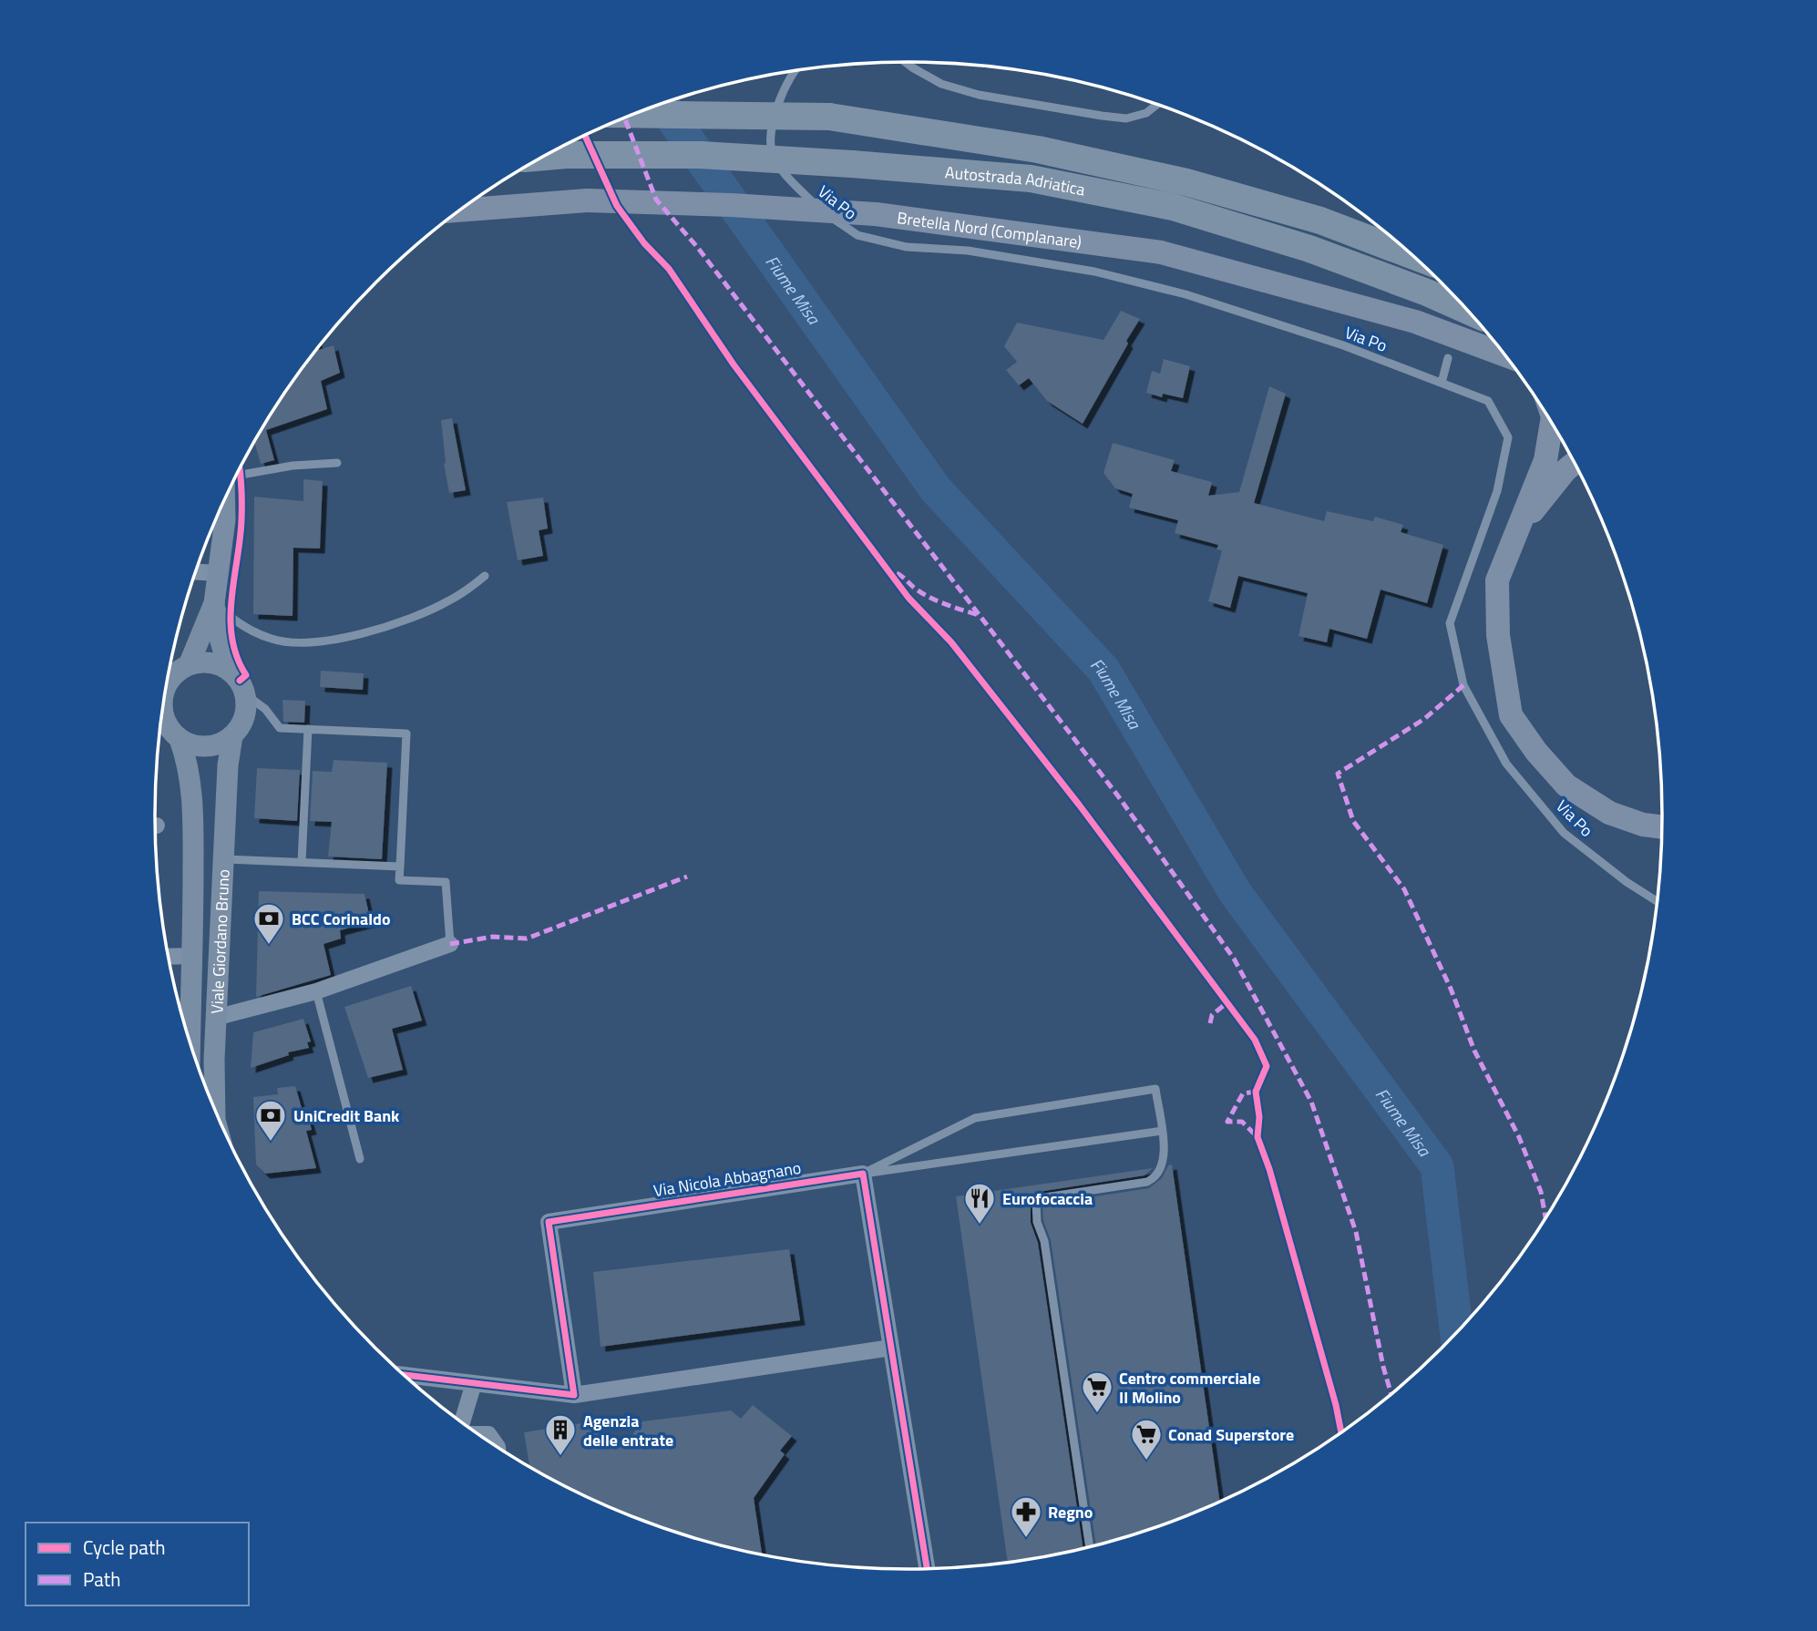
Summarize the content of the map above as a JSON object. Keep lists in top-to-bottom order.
{
  "streets": {
    "highway": ["Autostrada Adriatica"],
    "main road": ["Bretella Nord (Complanare)", "Viale Giordano Bruno"],
    "street": ["Via Nicola Abbagnano"],
    "lane": ["Via Po"]
  },
  "water": ["Fiume Misa"],
  "places": {
    "bank": ["BCC Corinaldo", "UniCredit Bank"],
    "restaurant": ["Eurofocaccia"],
    "supermarket": ["Centro commerciale Il Molino", "Conad Superstore"],
    "building": ["Agenzia delle entrate"],
    "pharmacy": ["Regno"]
  },
  "legend": ["Cycle path", "Path"]
}
